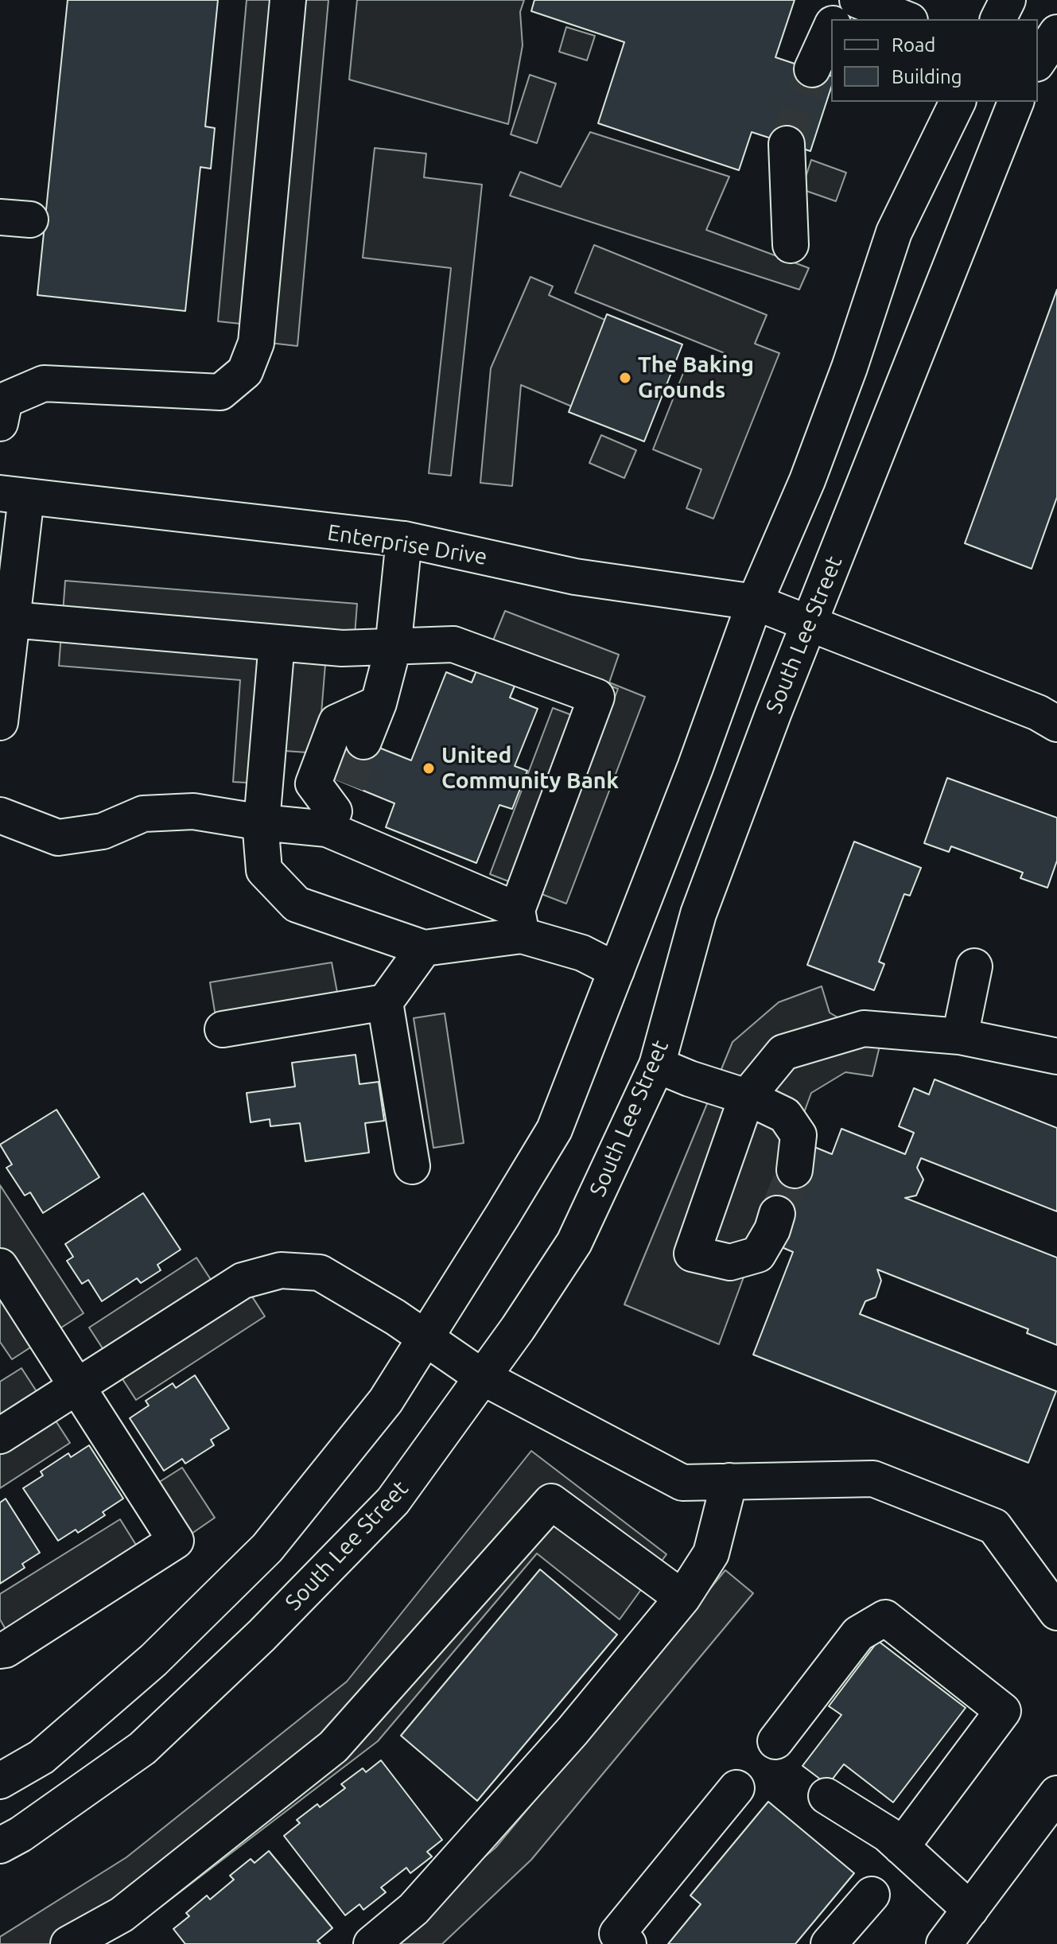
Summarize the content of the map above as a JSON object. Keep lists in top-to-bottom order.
{
  "streets": {
    "main road": ["Enterprise Drive", "South Lee Street"]
  },
  "crossings": [
    ["Enterprise Drive", "South Lee Street"]
  ],
  "places": ["The Baking Grounds", "United Community Bank"],
  "legend": ["Road", "Building"]
}
